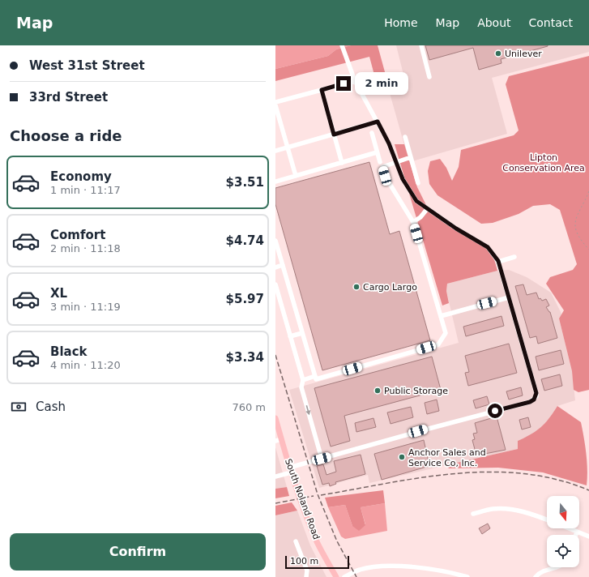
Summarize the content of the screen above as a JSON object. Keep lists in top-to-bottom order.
{
  "streets": {
    "main road": ["South Noland Road"]
  },
  "parks": ["Lipton Conservation Area"],
  "places": [
    "Unilever",
    "Cargo Largo",
    "Public Storage",
    "Anchor Sales and Service Co, Inc."
  ],
  "scale_bar": "100 m",
  "north": "bottom",
  "page": {
    "header": "Map",
    "nav": [
      "Home",
      "Map",
      "About",
      "Contact"
    ],
    "banner": ["West 31st Street", "33rd Street"],
    "bubble": "2 min",
    "heading": "Choose a ride",
    "list": [
      {
        "name": "Economy",
        "note": "1 min · 11:17",
        "value": "$3.51"
      },
      {
        "name": "Comfort",
        "note": "2 min · 11:18",
        "value": "$4.74"
      },
      {
        "name": "XL",
        "note": "3 min · 11:19",
        "value": "$5.97"
      },
      {
        "name": "Black",
        "note": "4 min · 11:20",
        "value": "$3.34"
      }
    ],
    "pay": ["Cash", "760 m"],
    "buttons": "Confirm",
    "scale": "100 m"
  }
}
